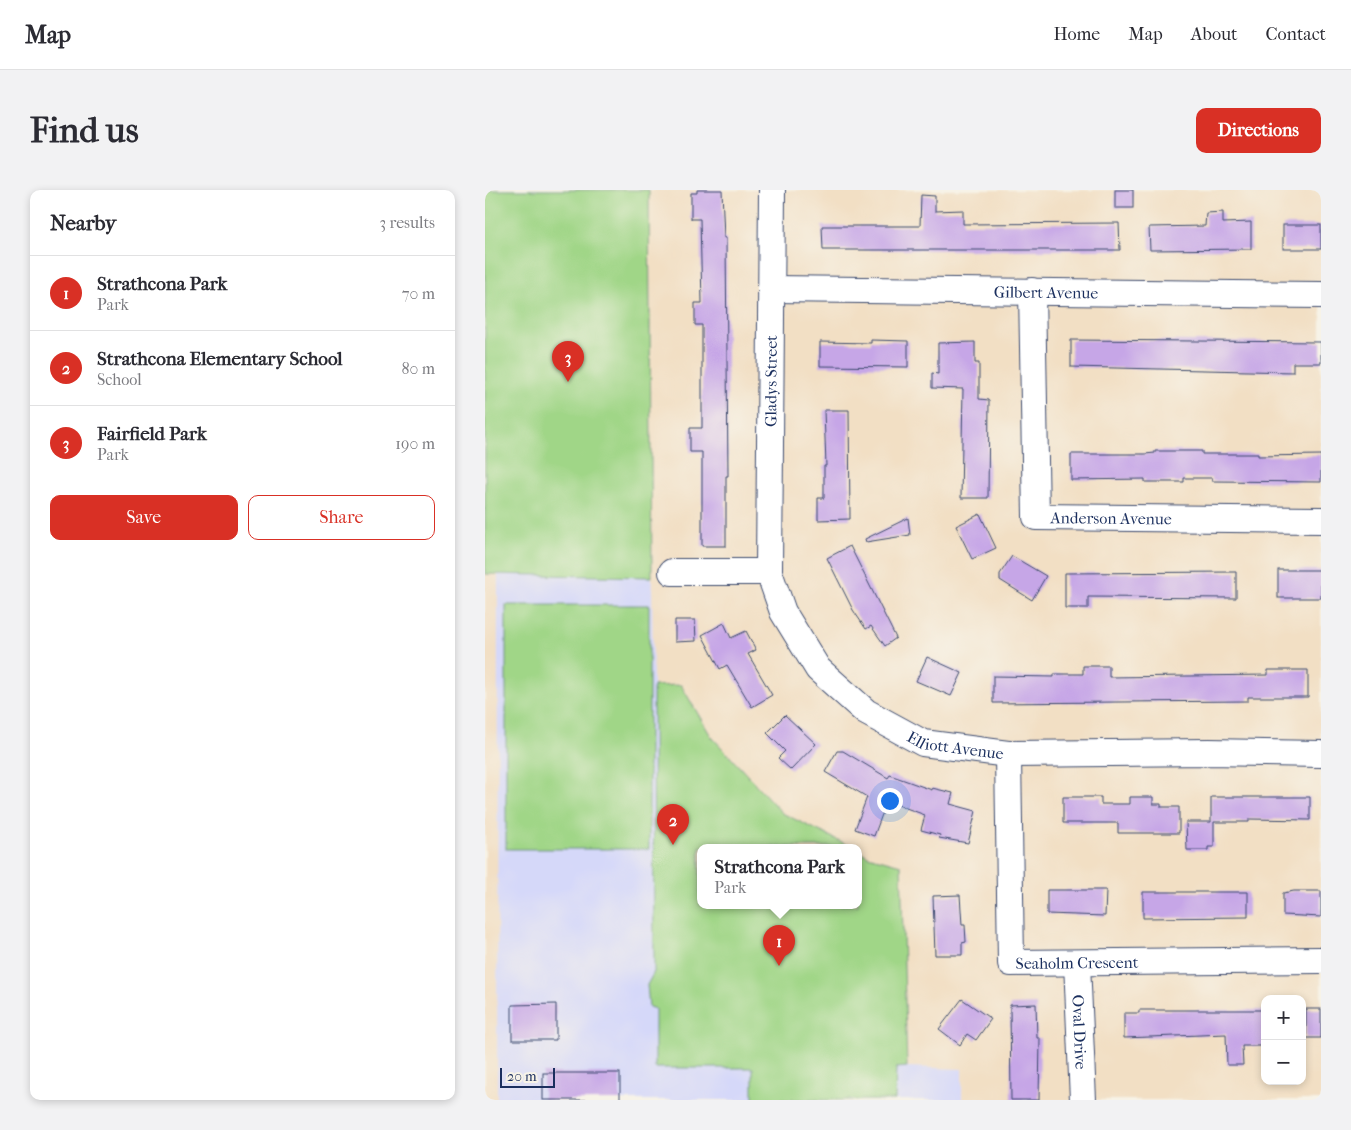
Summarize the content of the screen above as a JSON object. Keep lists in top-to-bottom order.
{
  "streets": {
    "street": [
      "Gilbert Avenue",
      "Gladys Street",
      "Anderson Avenue",
      "Elliott Avenue",
      "Seaholm Crescent",
      "Oval Drive"
    ]
  },
  "crossings": [
    ["Gilbert Avenue", "Gladys Street"],
    ["Gilbert Avenue", "Anderson Avenue"],
    ["Gladys Street", "Elliott Avenue"],
    ["Elliott Avenue", "Seaholm Crescent"],
    ["Seaholm Crescent", "Oval Drive"]
  ],
  "scale_bar": "20 m",
  "page": {
    "header": "Map",
    "nav": [
      "Home",
      "Map",
      "About",
      "Contact"
    ],
    "buttons": [
      "Directions",
      ["Save", "Share"]
    ],
    "title": "Find us",
    "heading": ["Nearby", "3 results"],
    "list": [
      {
        "mark": "1",
        "name": "Strathcona Park",
        "note": "Park",
        "value": "70 m"
      },
      {
        "mark": "2",
        "name": "Strathcona Elementary School",
        "note": "School",
        "value": "80 m"
      },
      {
        "mark": "3",
        "name": "Fairfield Park",
        "note": "Park",
        "value": "190 m"
      }
    ],
    "pins": ["3", "2", "1"],
    "popup": ["Strathcona Park", "Park"],
    "map_buttons": ["+", "−"],
    "scale": "20 m"
  }
}
